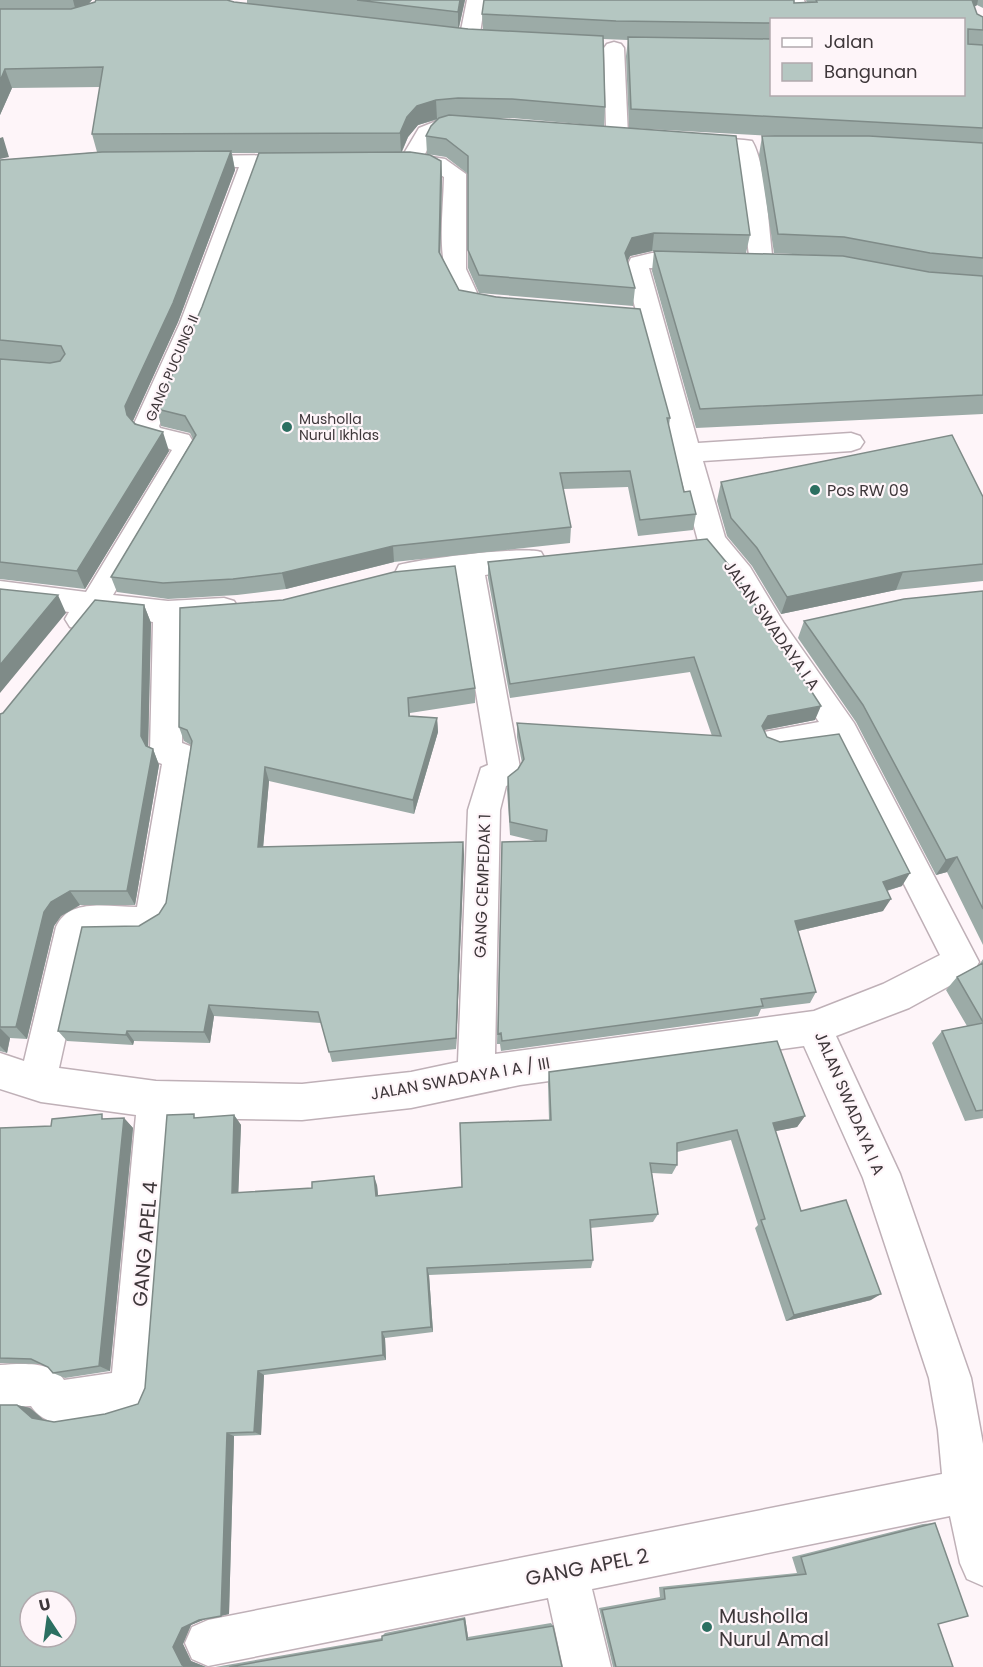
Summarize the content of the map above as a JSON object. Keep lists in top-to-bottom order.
{
  "streets": {
    "street": [
      "GANG PUCUNG II",
      "JALAN SWADAYA I A",
      "GANG CEMPEDAK 1",
      "JALAN SWADAYA I A / III",
      "GANG APEL 4",
      "GANG APEL 2"
    ]
  },
  "crossings": [
    ["JALAN SWADAYA I A", "JALAN SWADAYA I A / III"],
    ["JALAN SWADAYA I A", "GANG APEL 2"],
    ["GANG CEMPEDAK 1", "JALAN SWADAYA I A / III"],
    ["JALAN SWADAYA I A / III", "GANG APEL 4"]
  ],
  "places": ["Musholla Nurul Ikhlas", "Pos RW 09", "Musholla Nurul Amal"],
  "legend": ["Jalan", "Bangunan"],
  "north": "top"
}
